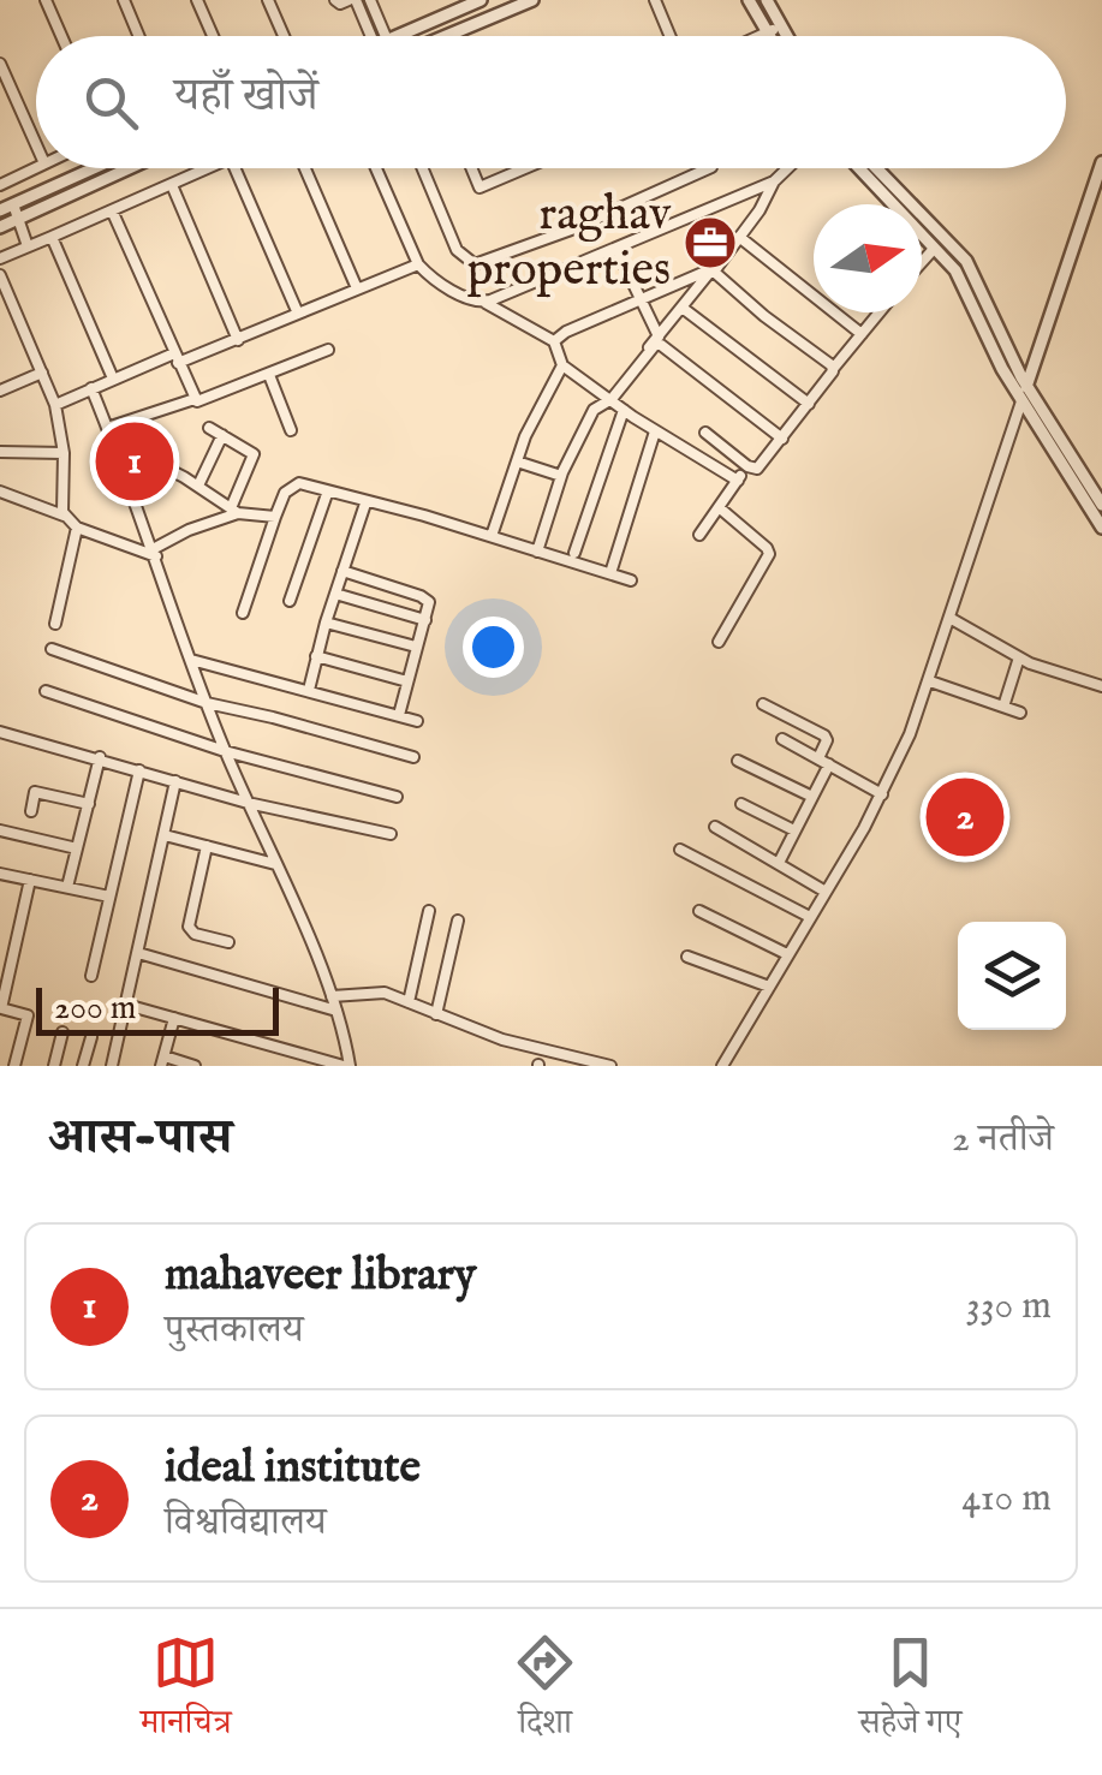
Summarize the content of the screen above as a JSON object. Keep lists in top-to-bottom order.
{
  "places": {
    "office": ["raghav properties"]
  },
  "scale_bar": "200 m",
  "north": "right",
  "page": {
    "search": "यहाँ खोजें",
    "pins": ["1", "2"],
    "scale": "200 m",
    "heading": ["आस-पास", "2 नतीजे"],
    "list": [
      {
        "mark": "1",
        "name": "mahaveer library",
        "note": "पुस्तकालय",
        "value": "330 m"
      },
      {
        "mark": "2",
        "name": "ideal institute",
        "note": "विश्वविद्यालय",
        "value": "410 m"
      }
    ],
    "nav": ["मानचित्र", "दिशा", "सहेजे गए"]
  }
}
